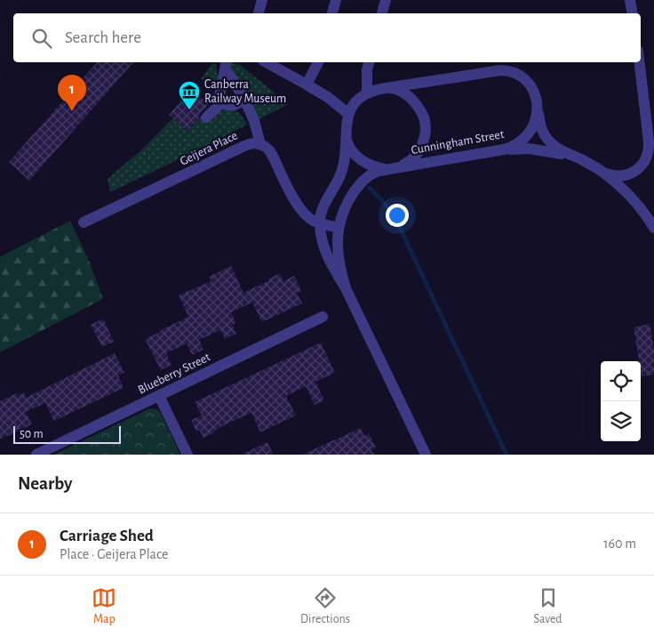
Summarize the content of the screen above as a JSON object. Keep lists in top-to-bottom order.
{
  "streets": {
    "street": ["Cunningham Street", "Geijera Place", "Blueberry Street"]
  },
  "places": {
    "museum": ["Canberra Railway Museum"]
  },
  "scale_bar": "50 m",
  "page": {
    "search": "Search here",
    "pins": "1",
    "scale": "50 m",
    "heading": "Nearby",
    "list": [
      {
        "mark": "1",
        "name": "Carriage Shed",
        "note": "Place · Geijera Place",
        "value": "160 m"
      }
    ],
    "nav": ["Map", "Directions", "Saved"]
  }
}
